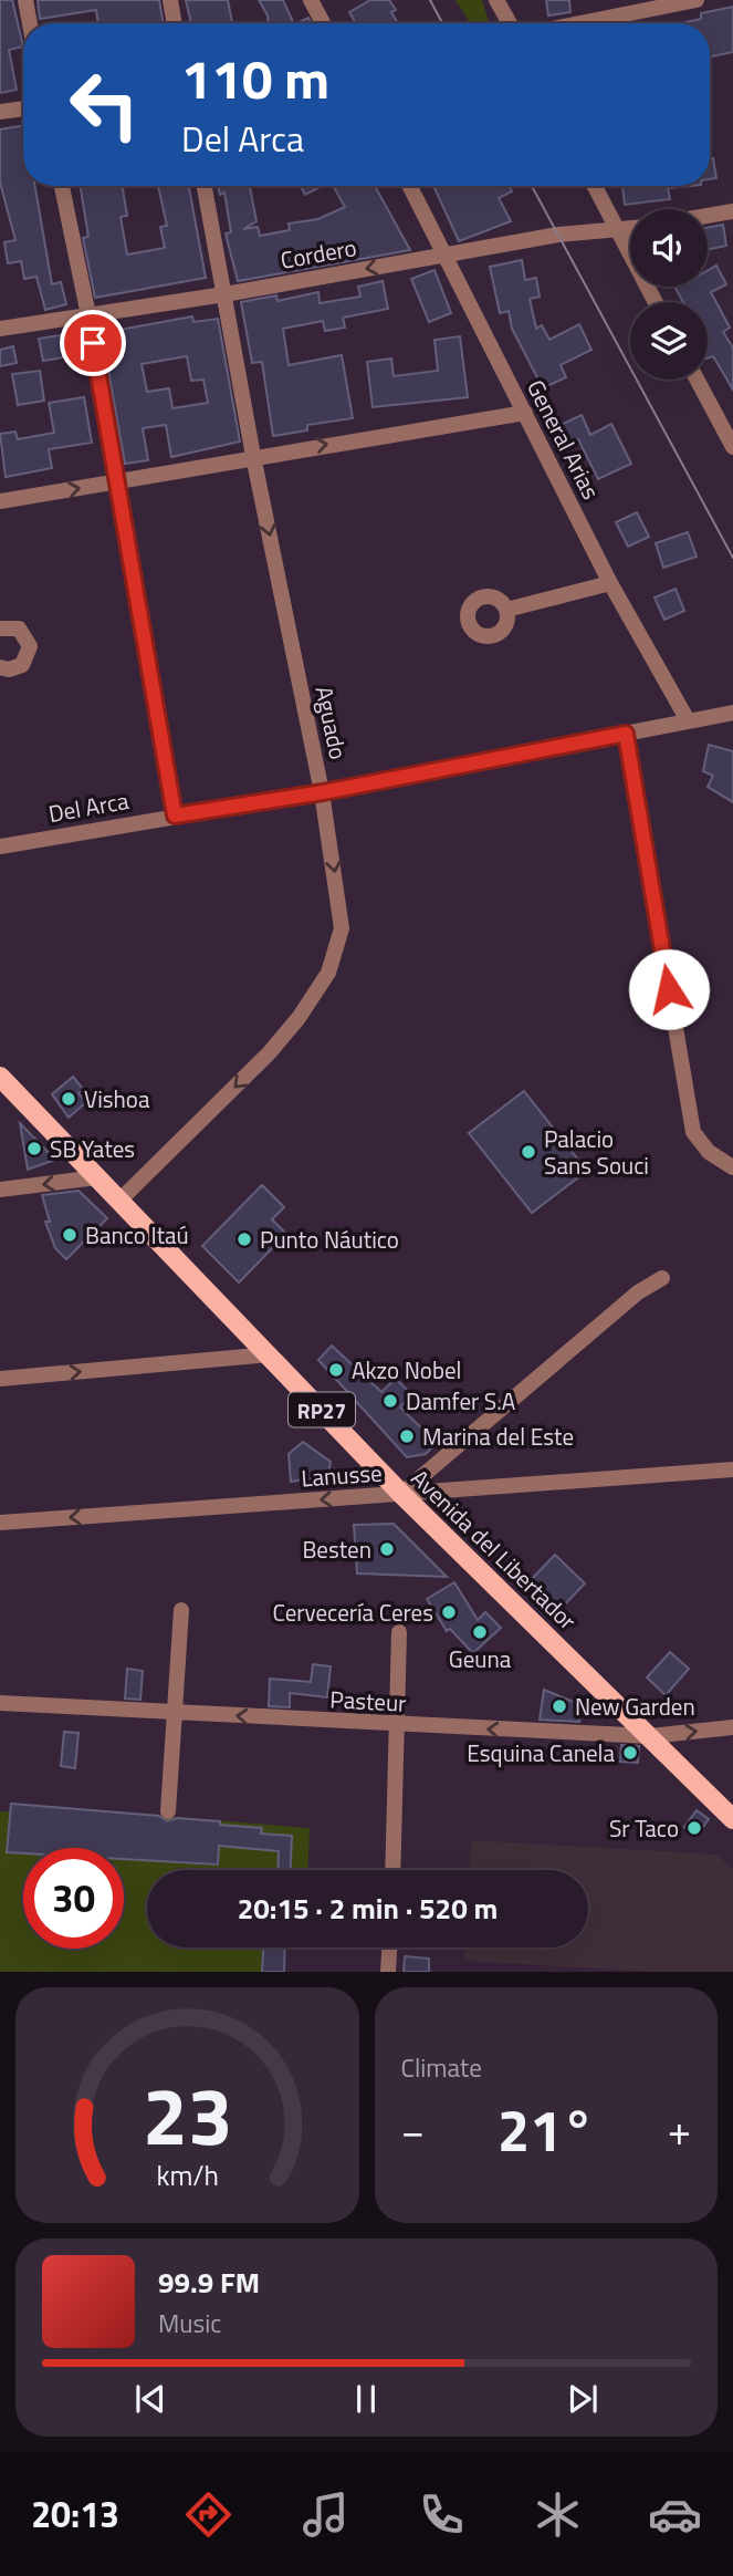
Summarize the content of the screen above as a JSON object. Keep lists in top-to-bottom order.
{
  "streets": {
    "main road": ["RP27", "Avenida del Libertador"],
    "street": [
      "Cordero",
      "General Arias",
      "Aguado",
      "Del Arca",
      "Lanusse",
      "Pasteur"
    ]
  },
  "crossings": [
    ["Cordero", "General Arias"],
    ["Cordero", "Aguado"],
    ["General Arias", "Del Arca"],
    ["Aguado", "Del Arca"],
    ["Aguado", "Avenida del Libertador"],
    ["Lanusse", "Avenida del Libertador"],
    ["Avenida del Libertador", "Pasteur"]
  ],
  "one_way": ["Cordero", "Aguado", "Lanusse"],
  "places": [
    "Vishoa",
    "SB Yates",
    "Palacio Sans Souci",
    "Banco Itaú",
    "Punto Náutico",
    "Akzo Nobel",
    "Damfer S.A",
    "Marina del Este",
    "Besten",
    "Cervecería Ceres",
    "Geuna",
    "New Garden",
    "Esquina Canela",
    "Sr Taco"
  ],
  "page": {
    "turn": ["110 m", "Del Arca"],
    "limit": "30",
    "trip": "20:15 · 2 min · 520 m",
    "tile": "Climate",
    "heat": ["−", "21°", "+"],
    "song": ["99.9 FM", "Music"],
    "tabs": "20:13",
    "gauge": ["23", "km/h"]
  }
}
